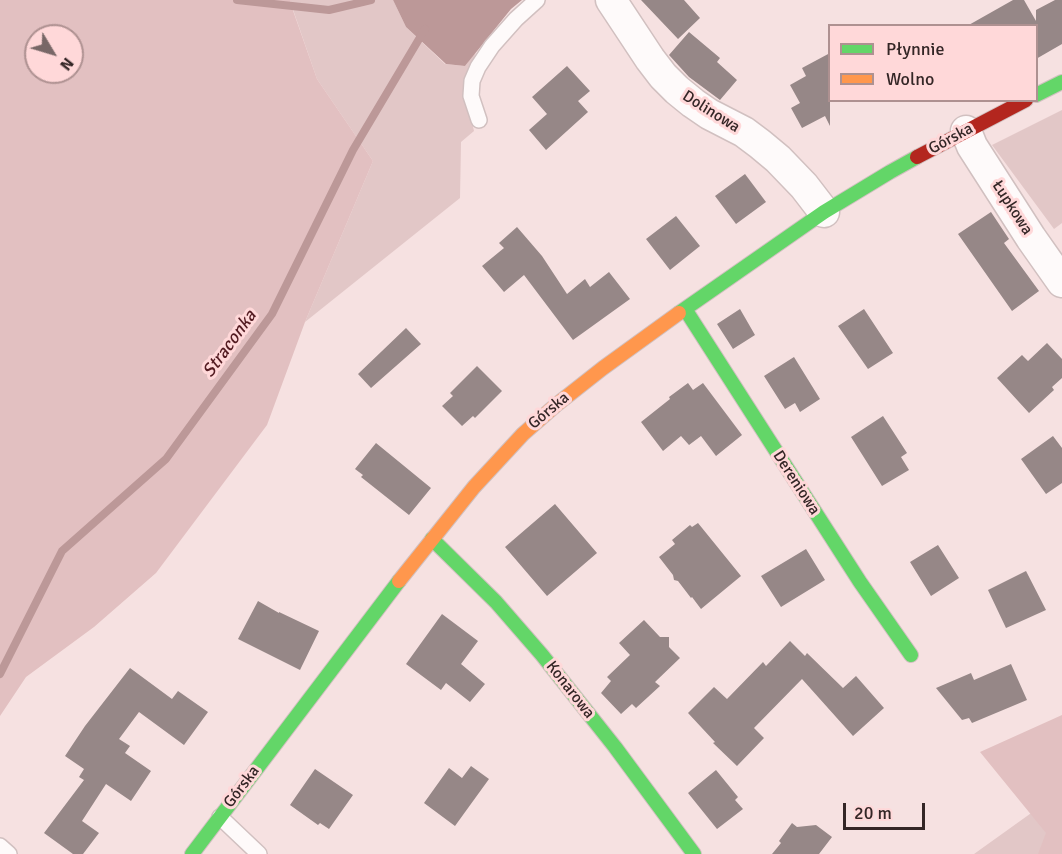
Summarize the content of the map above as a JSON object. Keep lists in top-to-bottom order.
{
  "streets": {
    "street": [
      "Dolinowa",
      "Górska",
      "Łupkowa",
      "Dereniowa",
      "Konarowa"
    ]
  },
  "crossings": [
    ["Dolinowa", "Górska"],
    ["Górska", "Łupkowa"],
    ["Górska", "Dereniowa"],
    ["Górska", "Konarowa"]
  ],
  "water": ["Straconka"],
  "legend": ["Płynnie", "Wolno"],
  "scale_bar": "20 m",
  "north": "bottom right"
}
